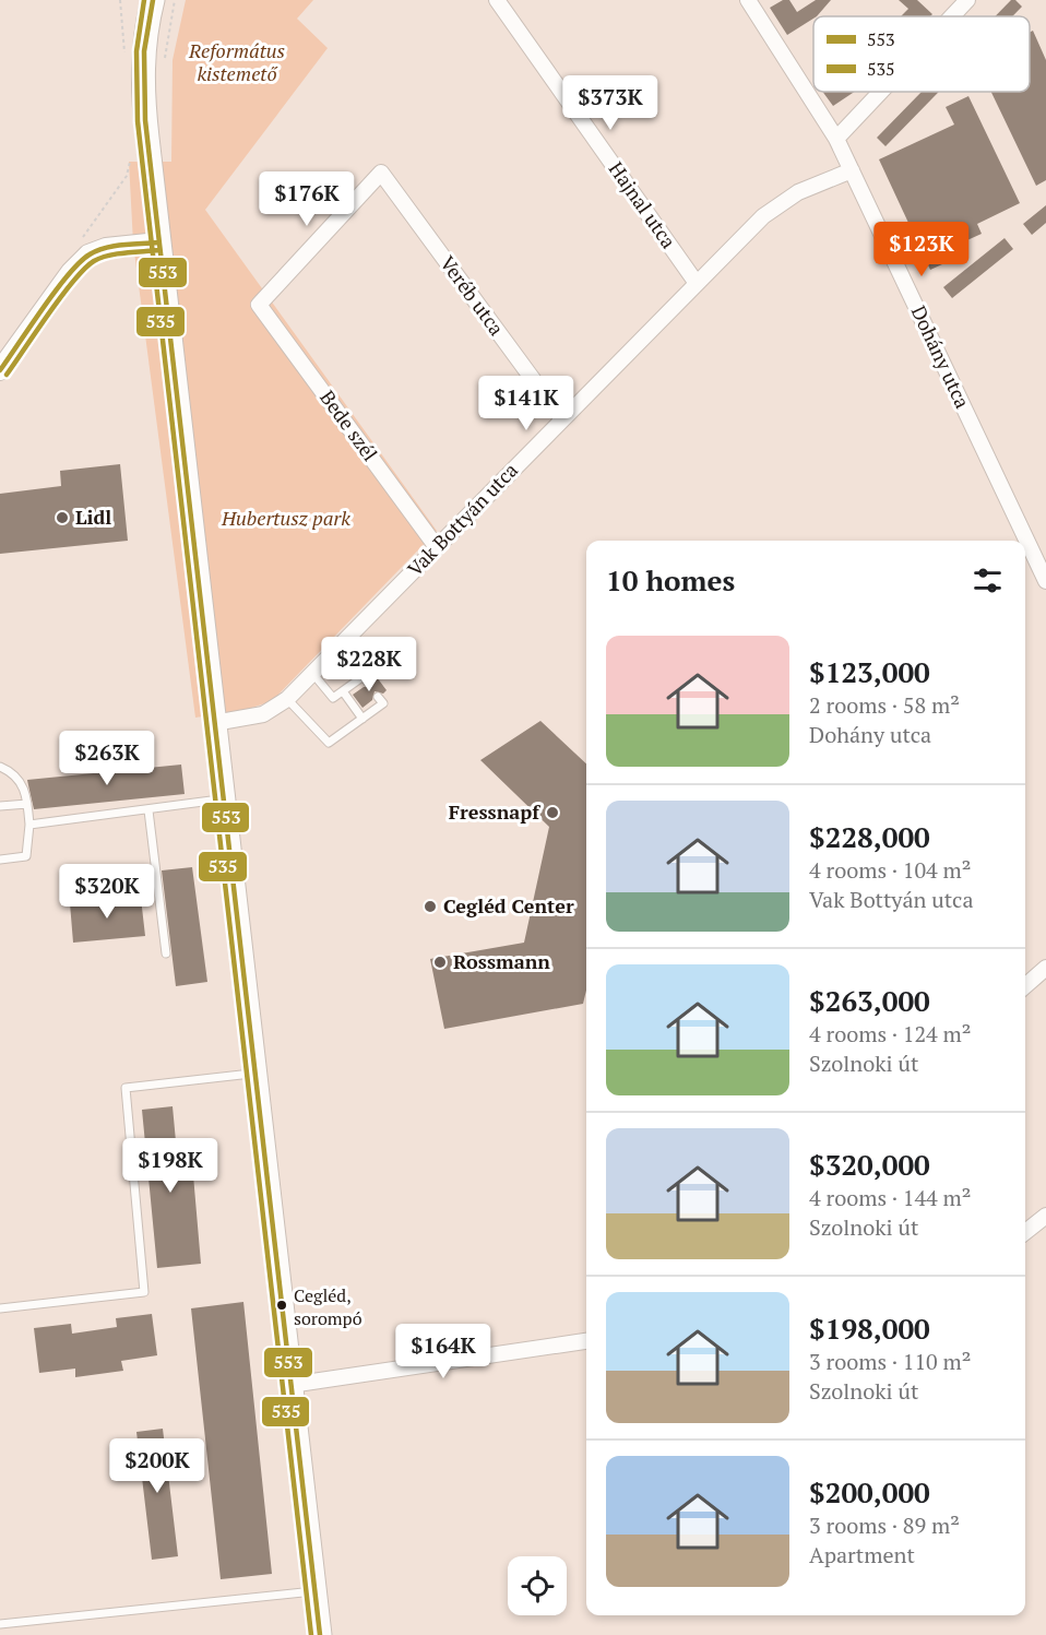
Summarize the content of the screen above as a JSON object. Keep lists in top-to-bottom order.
{
  "streets": {
    "street": [
      "Hajnal utca",
      "Veréb utca",
      "Dohány utca",
      "Bede szél",
      "Vak Bottyán utca"
    ]
  },
  "crossings": [
    ["Hajnal utca", "Vak Bottyán utca"],
    ["Veréb utca", "Bede szél"],
    ["Veréb utca", "Vak Bottyán utca"],
    ["Dohány utca", "Vak Bottyán utca"],
    ["Bede szél", "Vak Bottyán utca"]
  ],
  "parks": ["Református kistemető", "Hubertusz park"],
  "places": [
    "Lidl",
    "Fressnapf",
    "Cegléd Center",
    "Rossmann",
    "Cegléd, sorompó"
  ],
  "lines": ["transit line 553", "transit line 535"],
  "legend": ["553", "535"],
  "page": {
    "price": [
      "$373K",
      "$176K",
      "$123K",
      "$141K",
      "$228K",
      "$263K",
      "$320K",
      "$198K",
      "$164K",
      "$200K"
    ],
    "heading": "10 homes",
    "list": [
      {
        "name": "$123,000",
        "note": "2 rooms · 58 m² · Dohány utca"
      },
      {
        "name": "$228,000",
        "note": "4 rooms · 104 m² · Vak Bottyán utca"
      },
      {
        "name": "$263,000",
        "note": "4 rooms · 124 m² · Szolnoki út"
      },
      {
        "name": "$320,000",
        "note": "4 rooms · 144 m² · Szolnoki út"
      },
      {
        "name": "$198,000",
        "note": "3 rooms · 110 m² · Szolnoki út"
      },
      {
        "name": "$200,000",
        "note": "3 rooms · 89 m² · Apartment"
      }
    ]
  }
}
